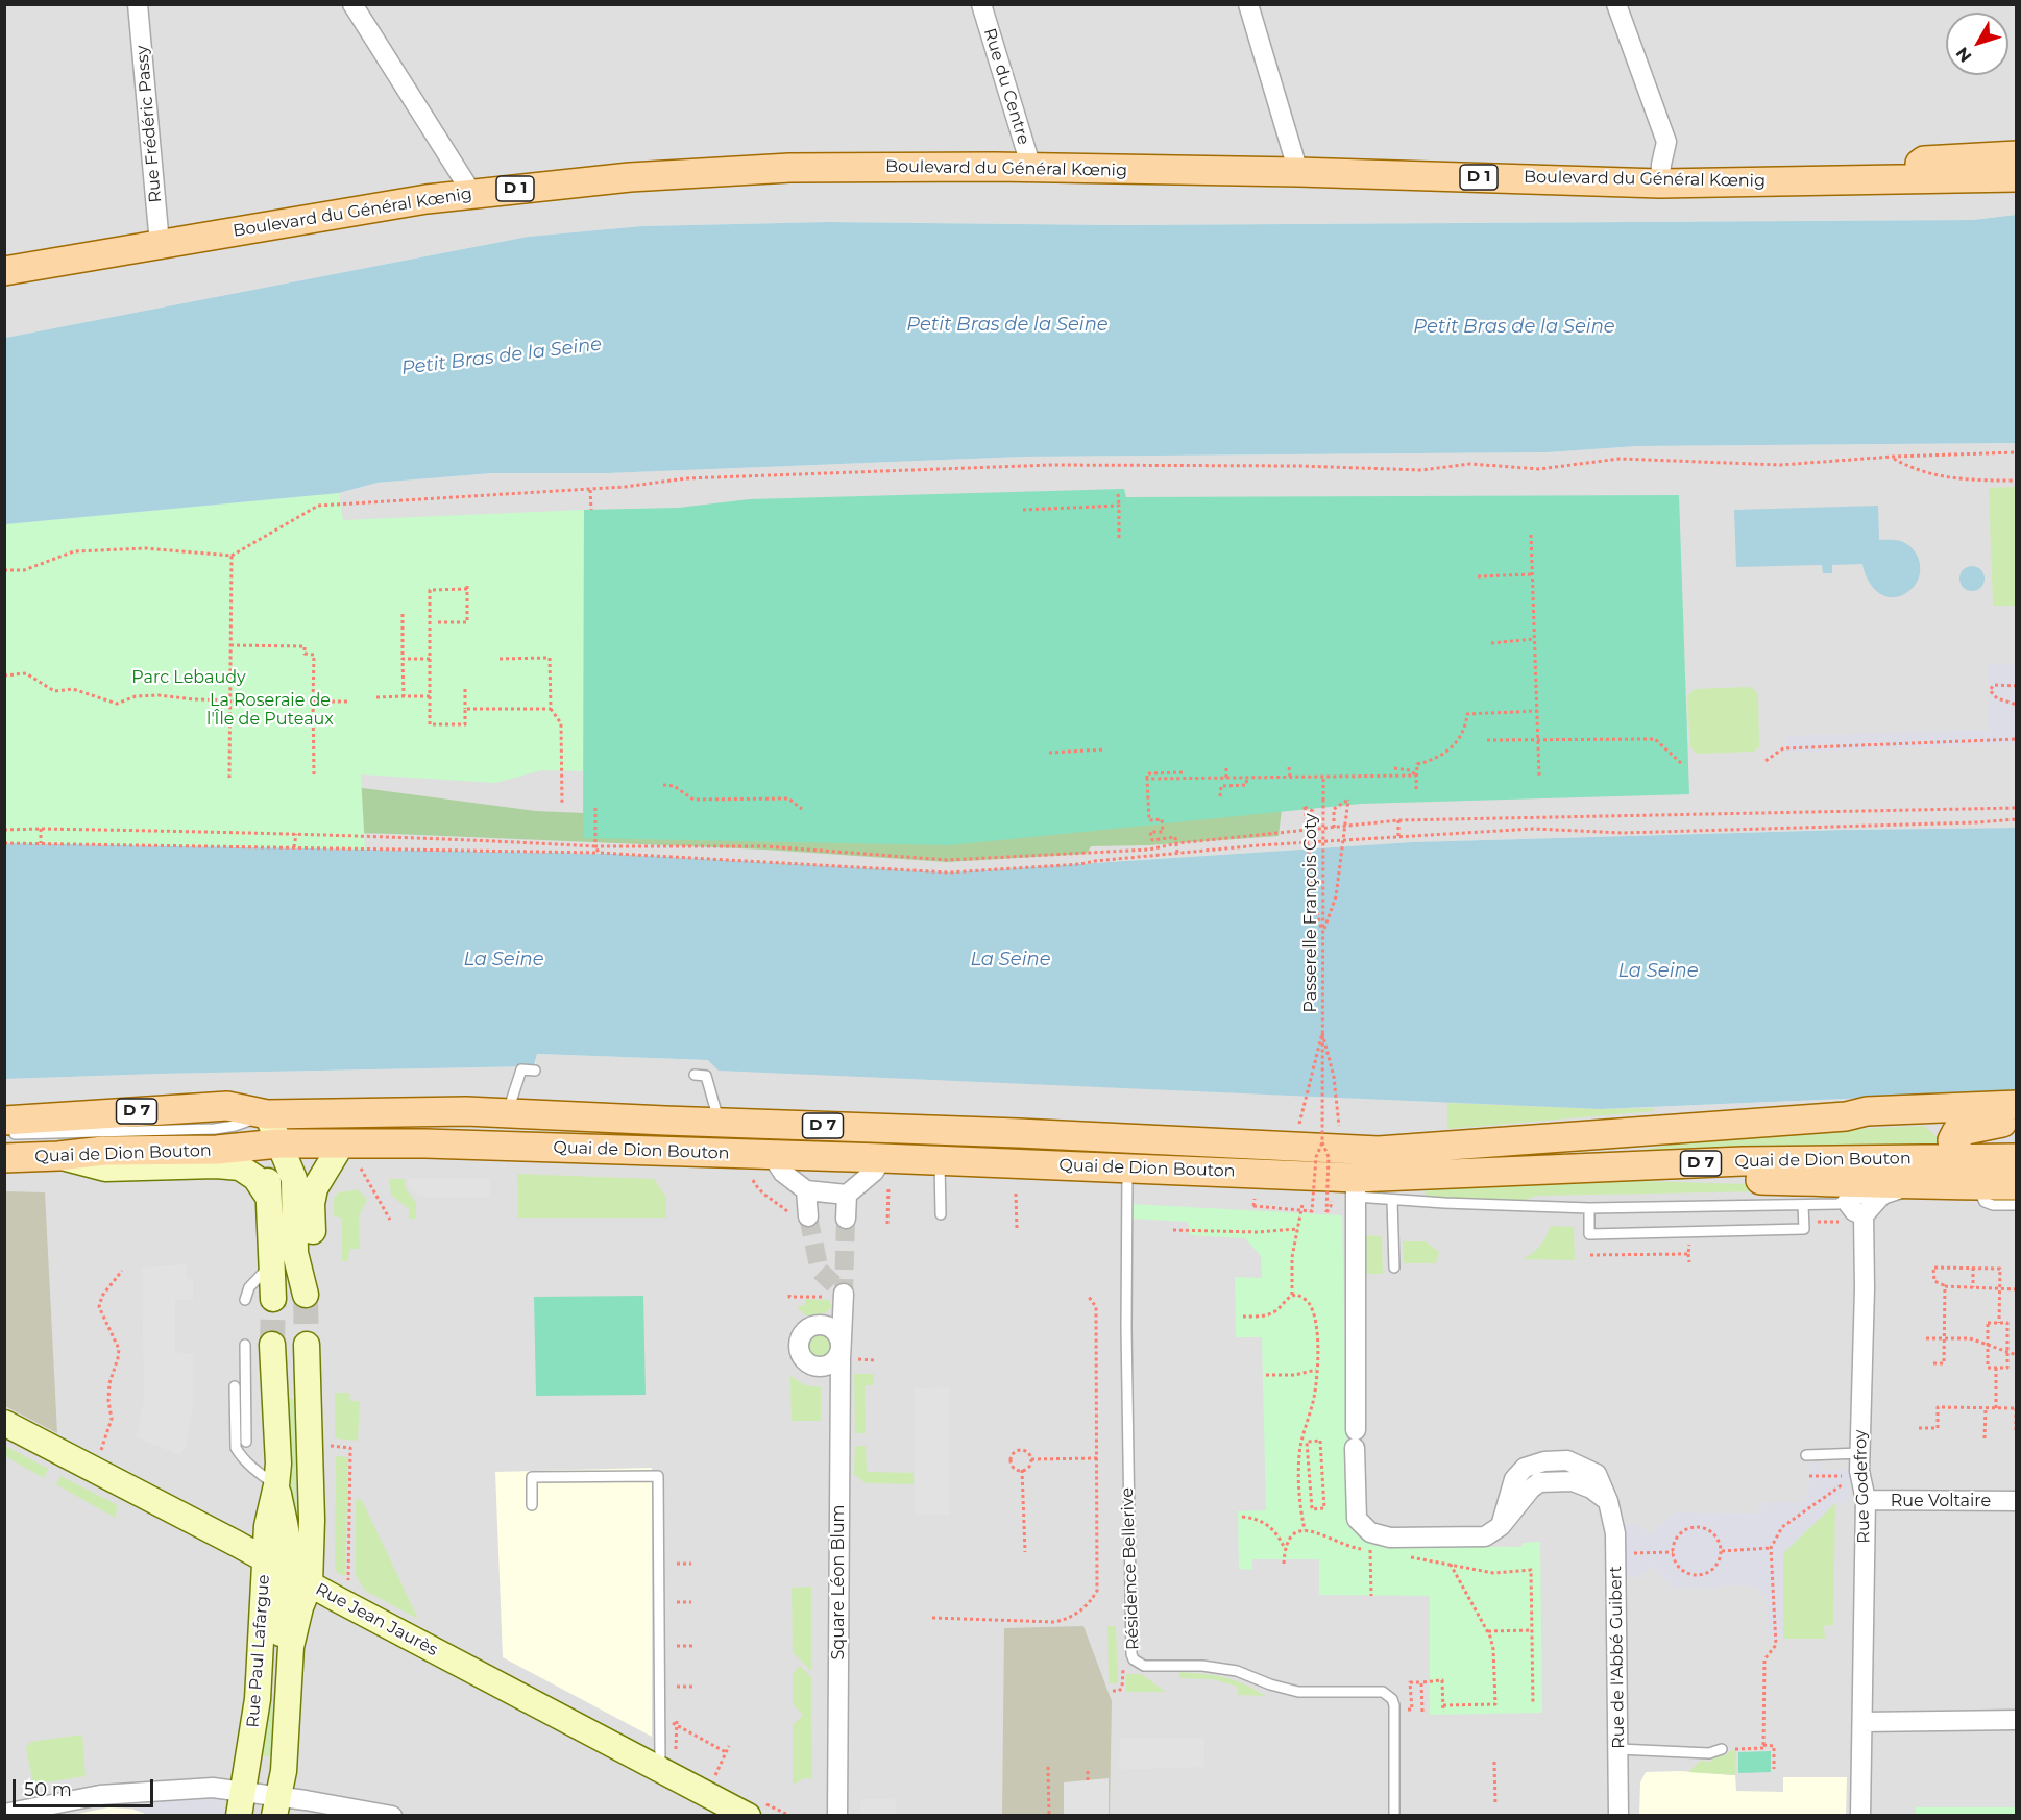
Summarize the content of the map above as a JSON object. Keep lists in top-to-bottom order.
{
  "streets": {
    "main road": [
      "Boulevard du Général Kœnig",
      "D 1",
      "D 7",
      "Quai de Dion Bouton",
      "Rue Jean Jaurès",
      "Rue Paul Lafargue"
    ],
    "street": [
      "Rue du Centre",
      "Rue Frédéric Passy",
      "Rue Godefroy",
      "Rue Voltaire",
      "Square Léon Blum",
      "Rue de l'Abbé Guibert"
    ],
    "lane": ["Résidence Bellerive"],
    "path": ["Passerelle François Coty"]
  },
  "crossings": [
    ["Rue du Centre", "Boulevard du Général Kœnig"],
    ["Rue Frédéric Passy", "Boulevard du Général Kœnig"],
    ["Quai de Dion Bouton", "Résidence Bellerive"],
    ["Quai de Dion Bouton", "Rue de l'Abbé Guibert"],
    ["Rue Godefroy", "Rue Voltaire"],
    ["Rue Jean Jaurès", "Rue Paul Lafargue"]
  ],
  "water": ["Petit Bras de la Seine", "La Seine"],
  "parks": ["Parc Lebaudy", "La Roseraie de l'Île de Puteaux"],
  "scale_bar": "50 m",
  "north": "bottom left"
}
